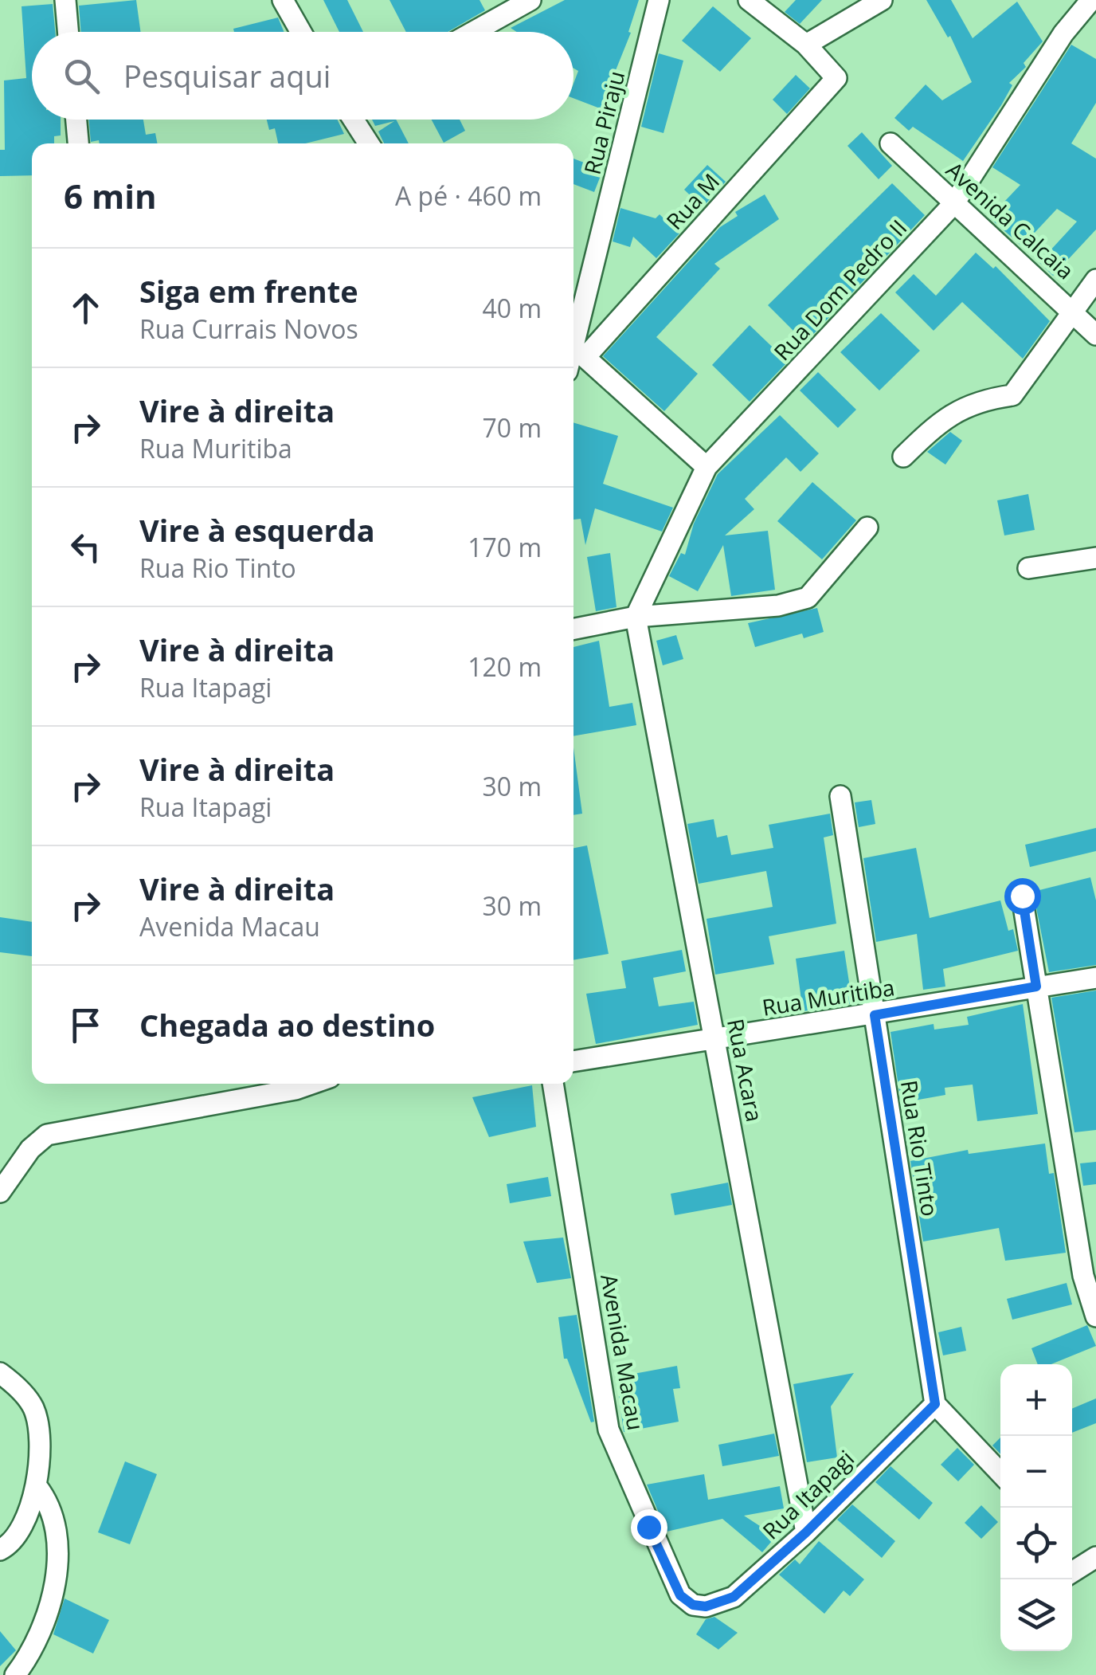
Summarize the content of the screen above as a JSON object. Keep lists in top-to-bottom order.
{
  "streets": {
    "street": [
      "Rua Piraju",
      "Rua M",
      "Avenida Calcaia",
      "Rua Dom Pedro II",
      "Rua Muritiba",
      "Rua Acara",
      "Rua Rio Tinto",
      "Avenida Macau",
      "Rua Itapagi"
    ]
  },
  "crossings": [
    ["Rua Piraju", "Rua M"],
    ["Avenida Calcaia", "Rua Dom Pedro II"],
    ["Rua Dom Pedro II", "Rua Acara"],
    ["Rua Muritiba", "Rua Acara"],
    ["Rua Muritiba", "Rua Rio Tinto"],
    ["Rua Acara", "Rua Itapagi"],
    ["Rua Rio Tinto", "Rua Itapagi"],
    ["Avenida Macau", "Rua Itapagi"]
  ],
  "page": {
    "search": "Pesquisar aqui",
    "heading": ["6 min", "A pé · 460 m"],
    "list": [
      ["Siga em frente", "Rua Currais Novos", "40 m"],
      ["Vire à direita", "Rua Muritiba", "70 m"],
      ["Vire à esquerda", "Rua Rio Tinto", "170 m"],
      ["Vire à direita", "Rua Itapagi", "120 m"],
      ["Vire à direita", "Rua Itapagi", "30 m"],
      ["Vire à direita", "Avenida Macau", "30 m"],
      "Chegada ao destino"
    ],
    "map_buttons": ["+", "−"]
  }
}
